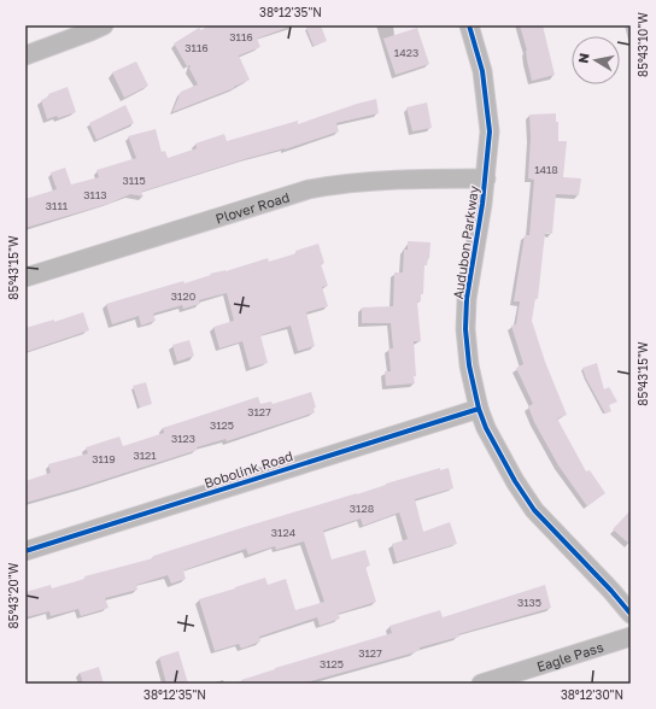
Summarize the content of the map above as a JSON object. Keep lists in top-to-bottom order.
{
  "streets": {
    "street": [
      "Plover Road",
      "Audubon Parkway",
      "Bobolink Road",
      "Eagle Pass"
    ]
  },
  "crossings": [
    ["Plover Road", "Audubon Parkway"],
    ["Audubon Parkway", "Bobolink Road"]
  ],
  "house_numbers": [
    "3116",
    "3116",
    "1423",
    "1418",
    "3115",
    "3113",
    "3111",
    "3120",
    "3127",
    "3125",
    "3123",
    "3121",
    "3119",
    "3128",
    "3124",
    "3135",
    "3127",
    "3125"
  ],
  "north": "left",
  "coordinates": [
    "38°12'35\"N",
    "85°43'10\"W",
    "85°43'15\"W",
    "85°43'20\"W",
    "38°12'30\"N"
  ]
}
